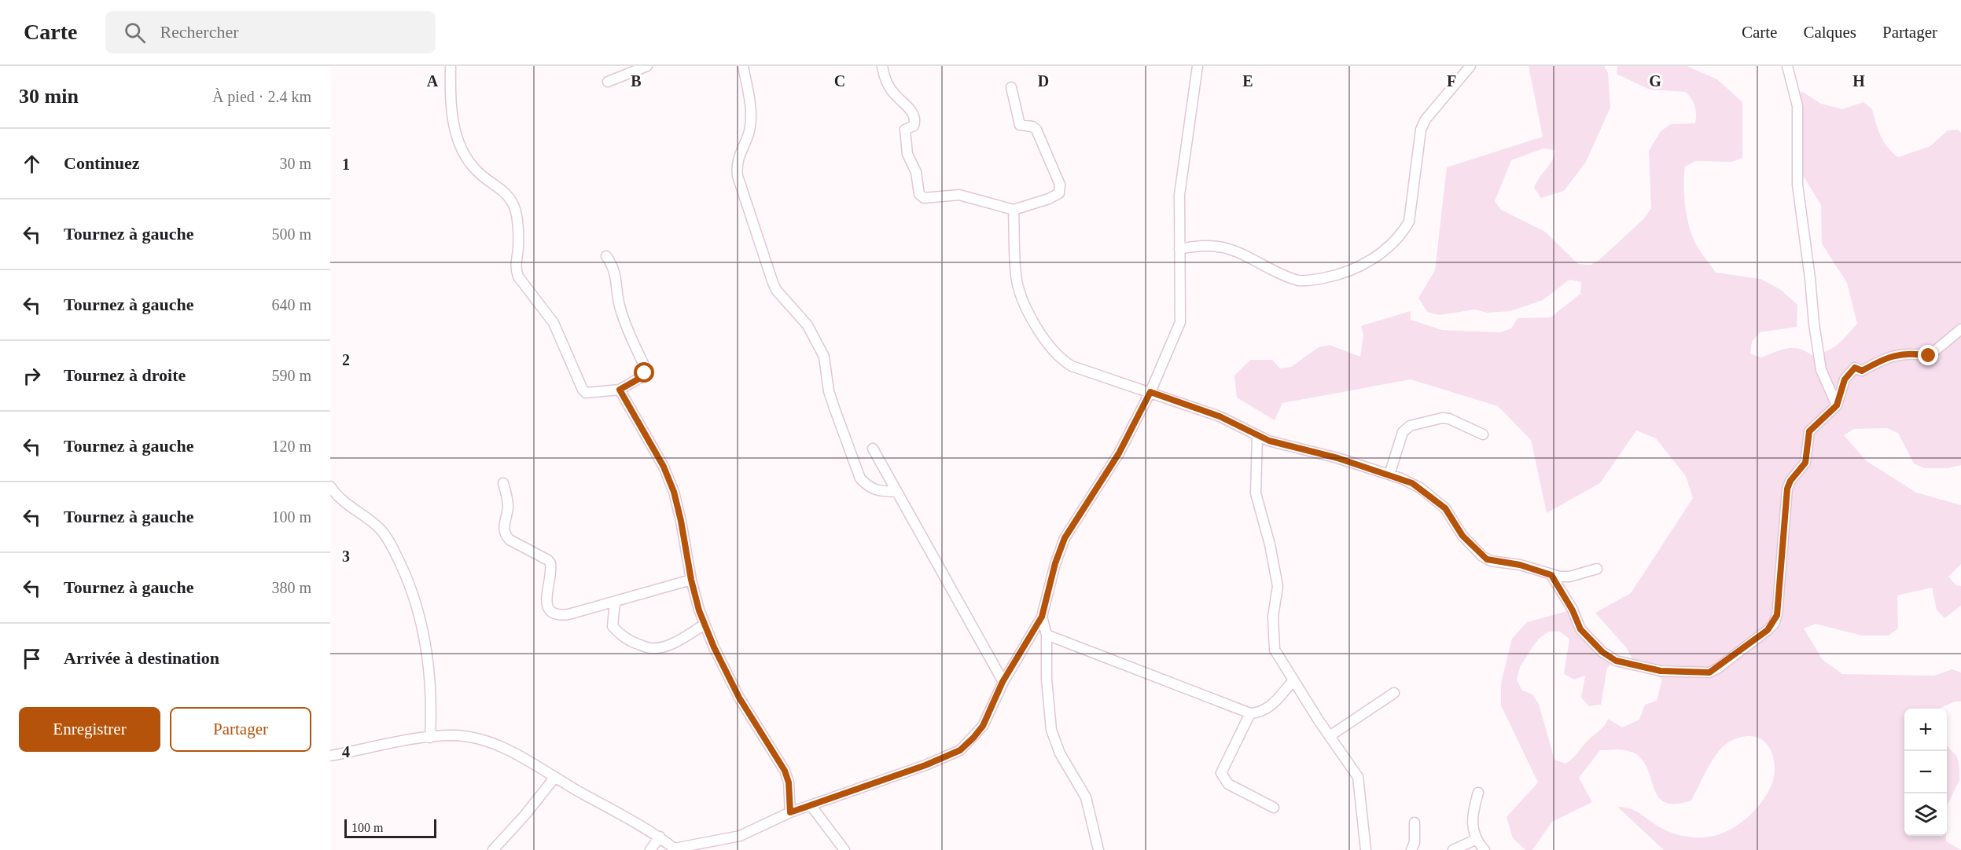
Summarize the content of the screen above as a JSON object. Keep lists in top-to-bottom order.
{
  "scale_bar": "100 m",
  "page": {
    "header": "Carte",
    "search": "Rechercher",
    "nav": ["Carte", "Calques", "Partager"],
    "heading": ["30 min", "À pied · 2.4 km"],
    "list": [
      ["Continuez", "30 m"],
      ["Tournez à gauche", "500 m"],
      ["Tournez à gauche", "640 m"],
      ["Tournez à droite", "590 m"],
      ["Tournez à gauche", "120 m"],
      ["Tournez à gauche", "100 m"],
      ["Tournez à gauche", "380 m"],
      "Arrivée à destination"
    ],
    "buttons": ["Enregistrer", "Partager"],
    "map_buttons": ["+", "−"],
    "scale": "100 m"
  },
  "grid": {
    "columns": [
      "A",
      "B",
      "C",
      "D",
      "E",
      "F",
      "G",
      "H"
    ],
    "rows": [
      "1",
      "2",
      "3",
      "4"
    ]
  }
}
